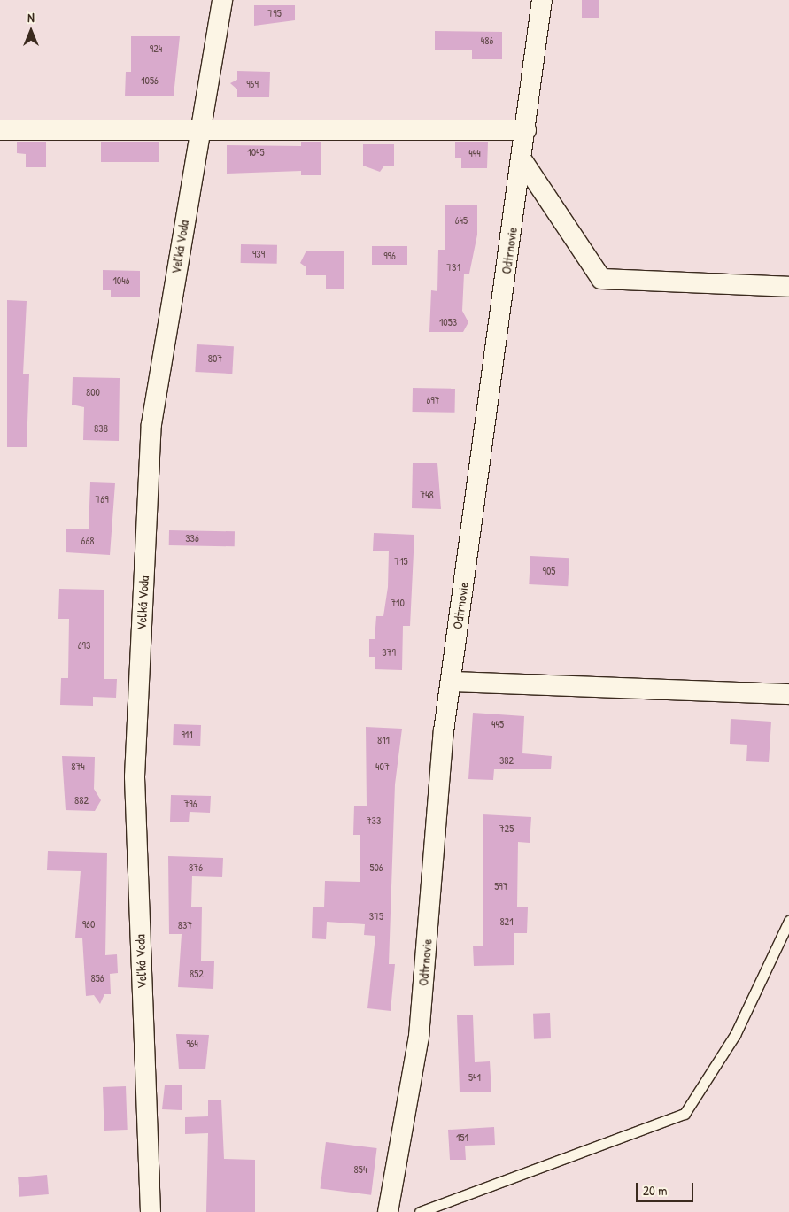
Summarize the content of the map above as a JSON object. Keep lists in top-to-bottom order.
{
  "streets": {
    "street": ["Veľká Voda", "Odtrnovie"]
  },
  "house_numbers": [
    "795",
    "486",
    "924",
    "1056",
    "969",
    "1045",
    "444",
    "645",
    "939",
    "996",
    "731",
    "1046",
    "1053",
    "807",
    "800",
    "697",
    "838",
    "748",
    "769",
    "336",
    "668",
    "715",
    "905",
    "710",
    "693",
    "379",
    "445",
    "911",
    "811",
    "382",
    "874",
    "407",
    "882",
    "796",
    "733",
    "725",
    "876",
    "506",
    "597",
    "375",
    "821",
    "960",
    "837",
    "852",
    "856",
    "964",
    "541",
    "151",
    "854"
  ],
  "scale_bar": "20 m",
  "north": "top"
}
